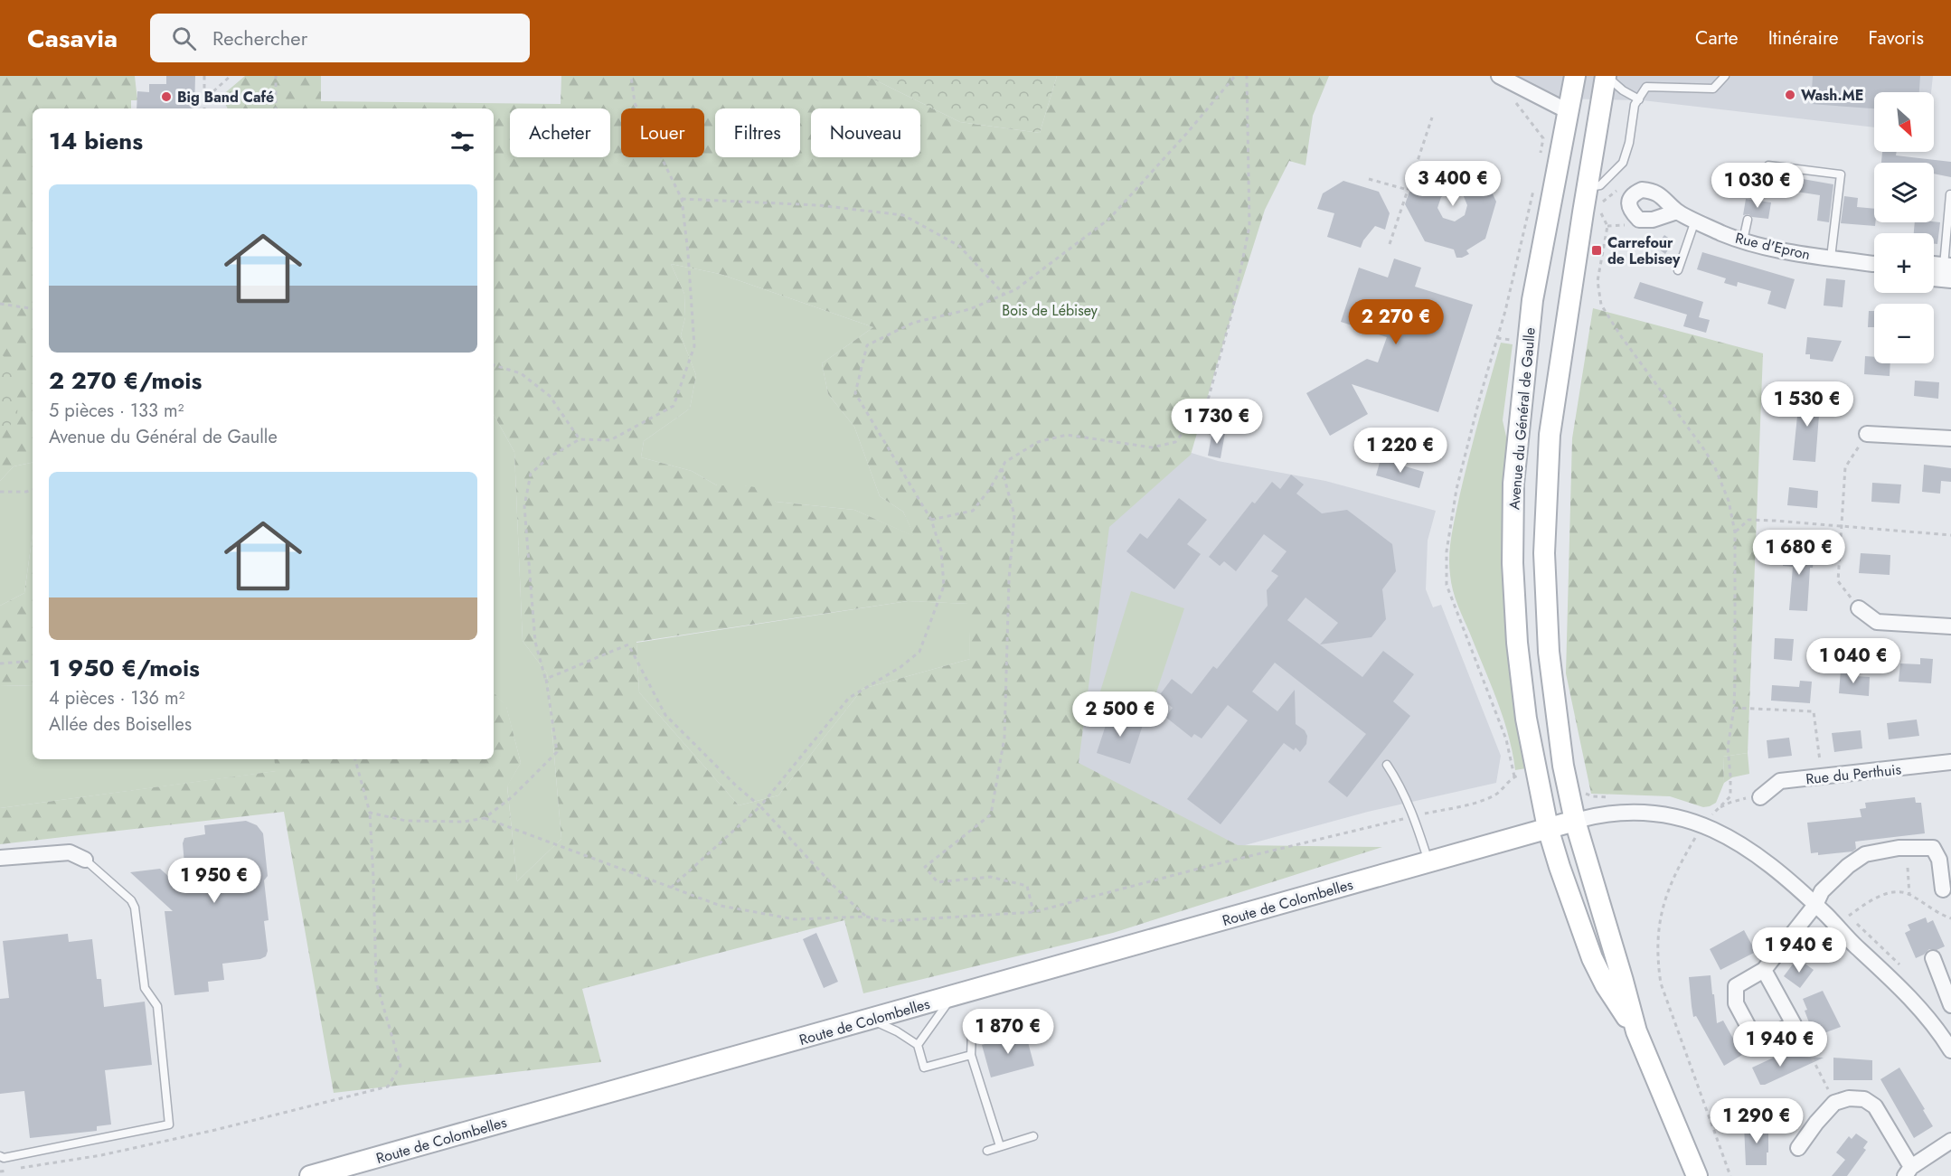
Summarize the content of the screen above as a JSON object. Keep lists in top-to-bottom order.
{
  "streets": {
    "main road": ["Avenue du Général de Gaulle", "Route de Colombelles"],
    "street": ["Rue d'Epron", "Rue du Perthuis"]
  },
  "crossings": [
    ["Avenue du Général de Gaulle", "Route de Colombelles"]
  ],
  "parks": ["Bois de Lébisey"],
  "places": {
    "other": ["Wash.ME", "Big Band Café"],
    "transit": ["Carrefour de Lebisey"]
  },
  "north": "bottom right",
  "page": {
    "header": "Casavia",
    "search": "Rechercher",
    "nav": ["Carte", "Itinéraire", "Favoris"],
    "map_buttons": ["+", "−"],
    "chip": [
      "Acheter",
      "Louer",
      "Filtres",
      "Nouveau"
    ],
    "heading": "14 biens",
    "price": [
      "3 400 €",
      "1 030 €",
      "2 270 €",
      "1 530 €",
      "1 730 €",
      "1 220 €",
      "1 680 €",
      "1 040 €",
      "2 500 €",
      "1 950 €",
      "1 940 €",
      "1 870 €",
      "1 940 €",
      "1 290 €"
    ],
    "list": [
      {
        "name": "2 270 €/mois",
        "note": "5 pièces · 133 m² · Avenue du Général de Gaulle"
      },
      {
        "name": "1 950 €/mois",
        "note": "4 pièces · 136 m² · Allée des Boiselles"
      }
    ]
  }
}
